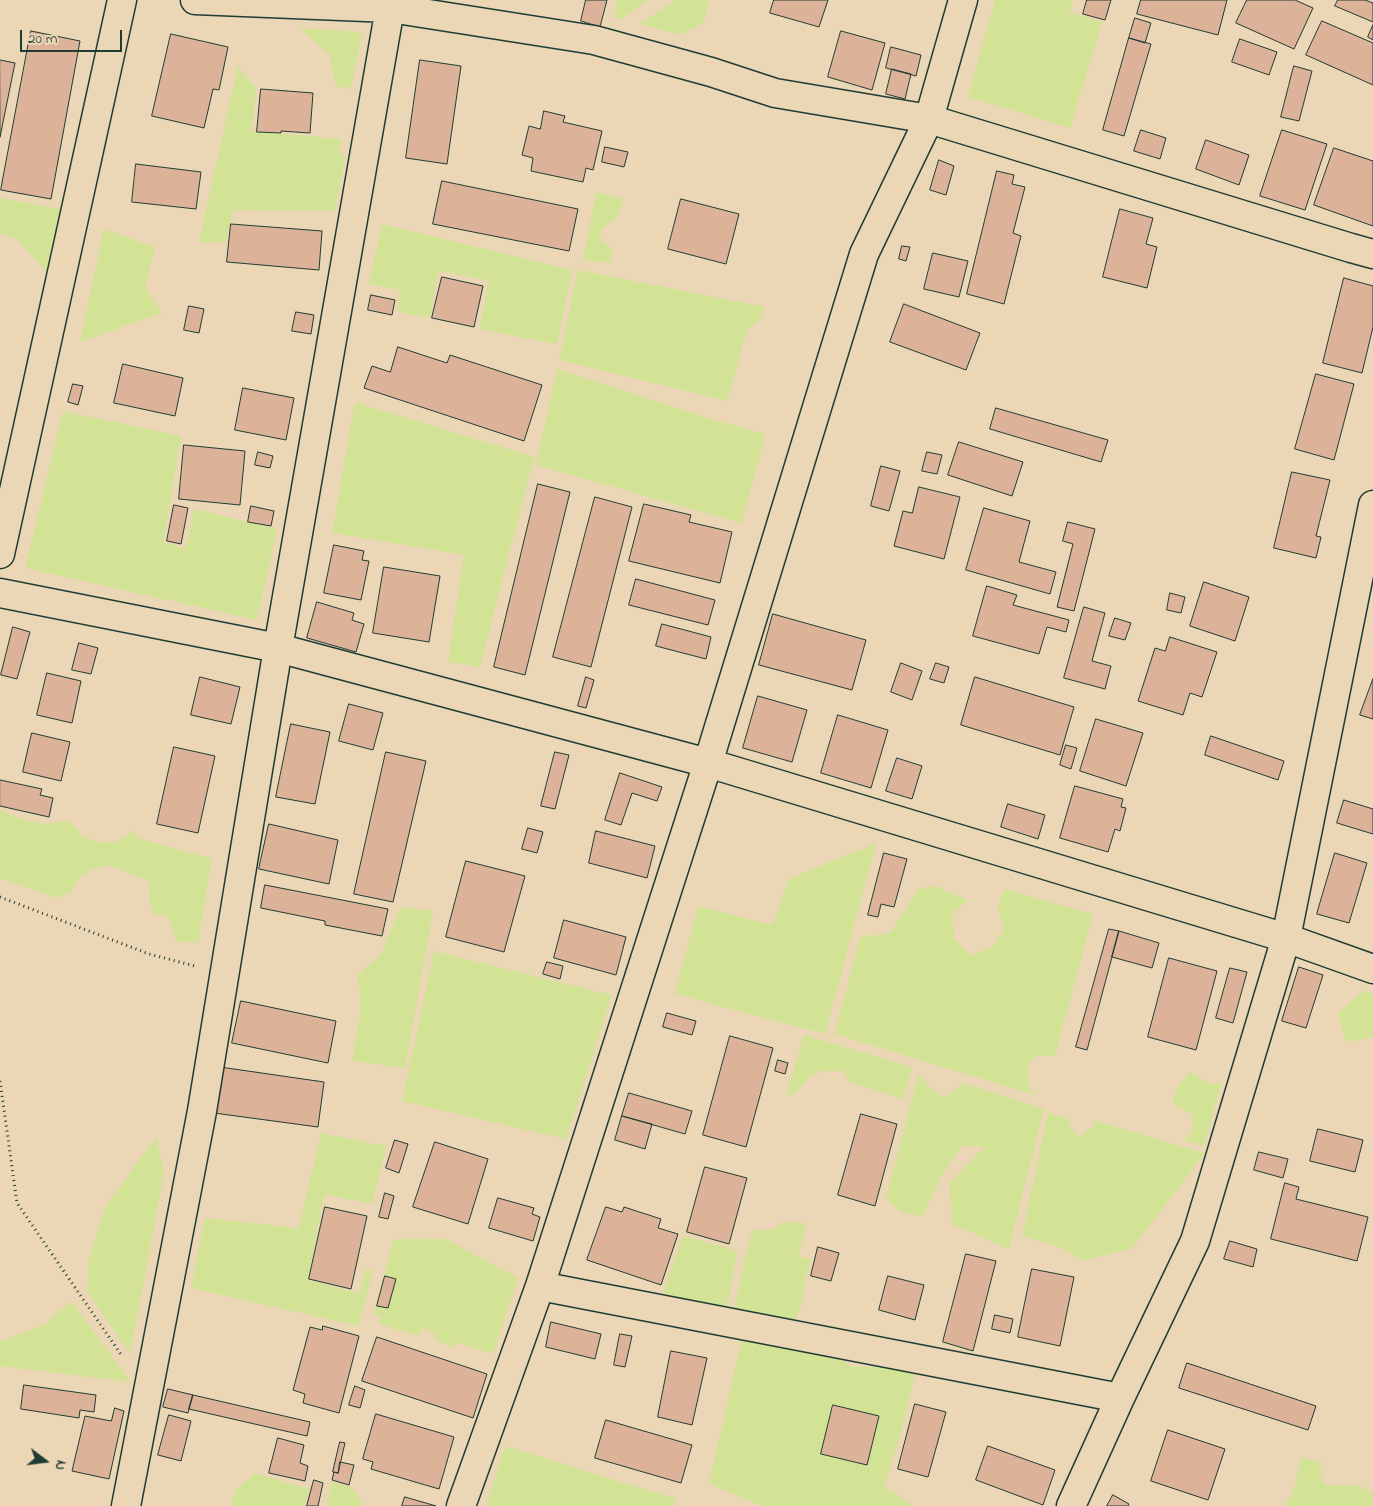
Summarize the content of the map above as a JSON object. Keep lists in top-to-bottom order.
{
  "scale_bar": "20 m",
  "north": "right"
}
